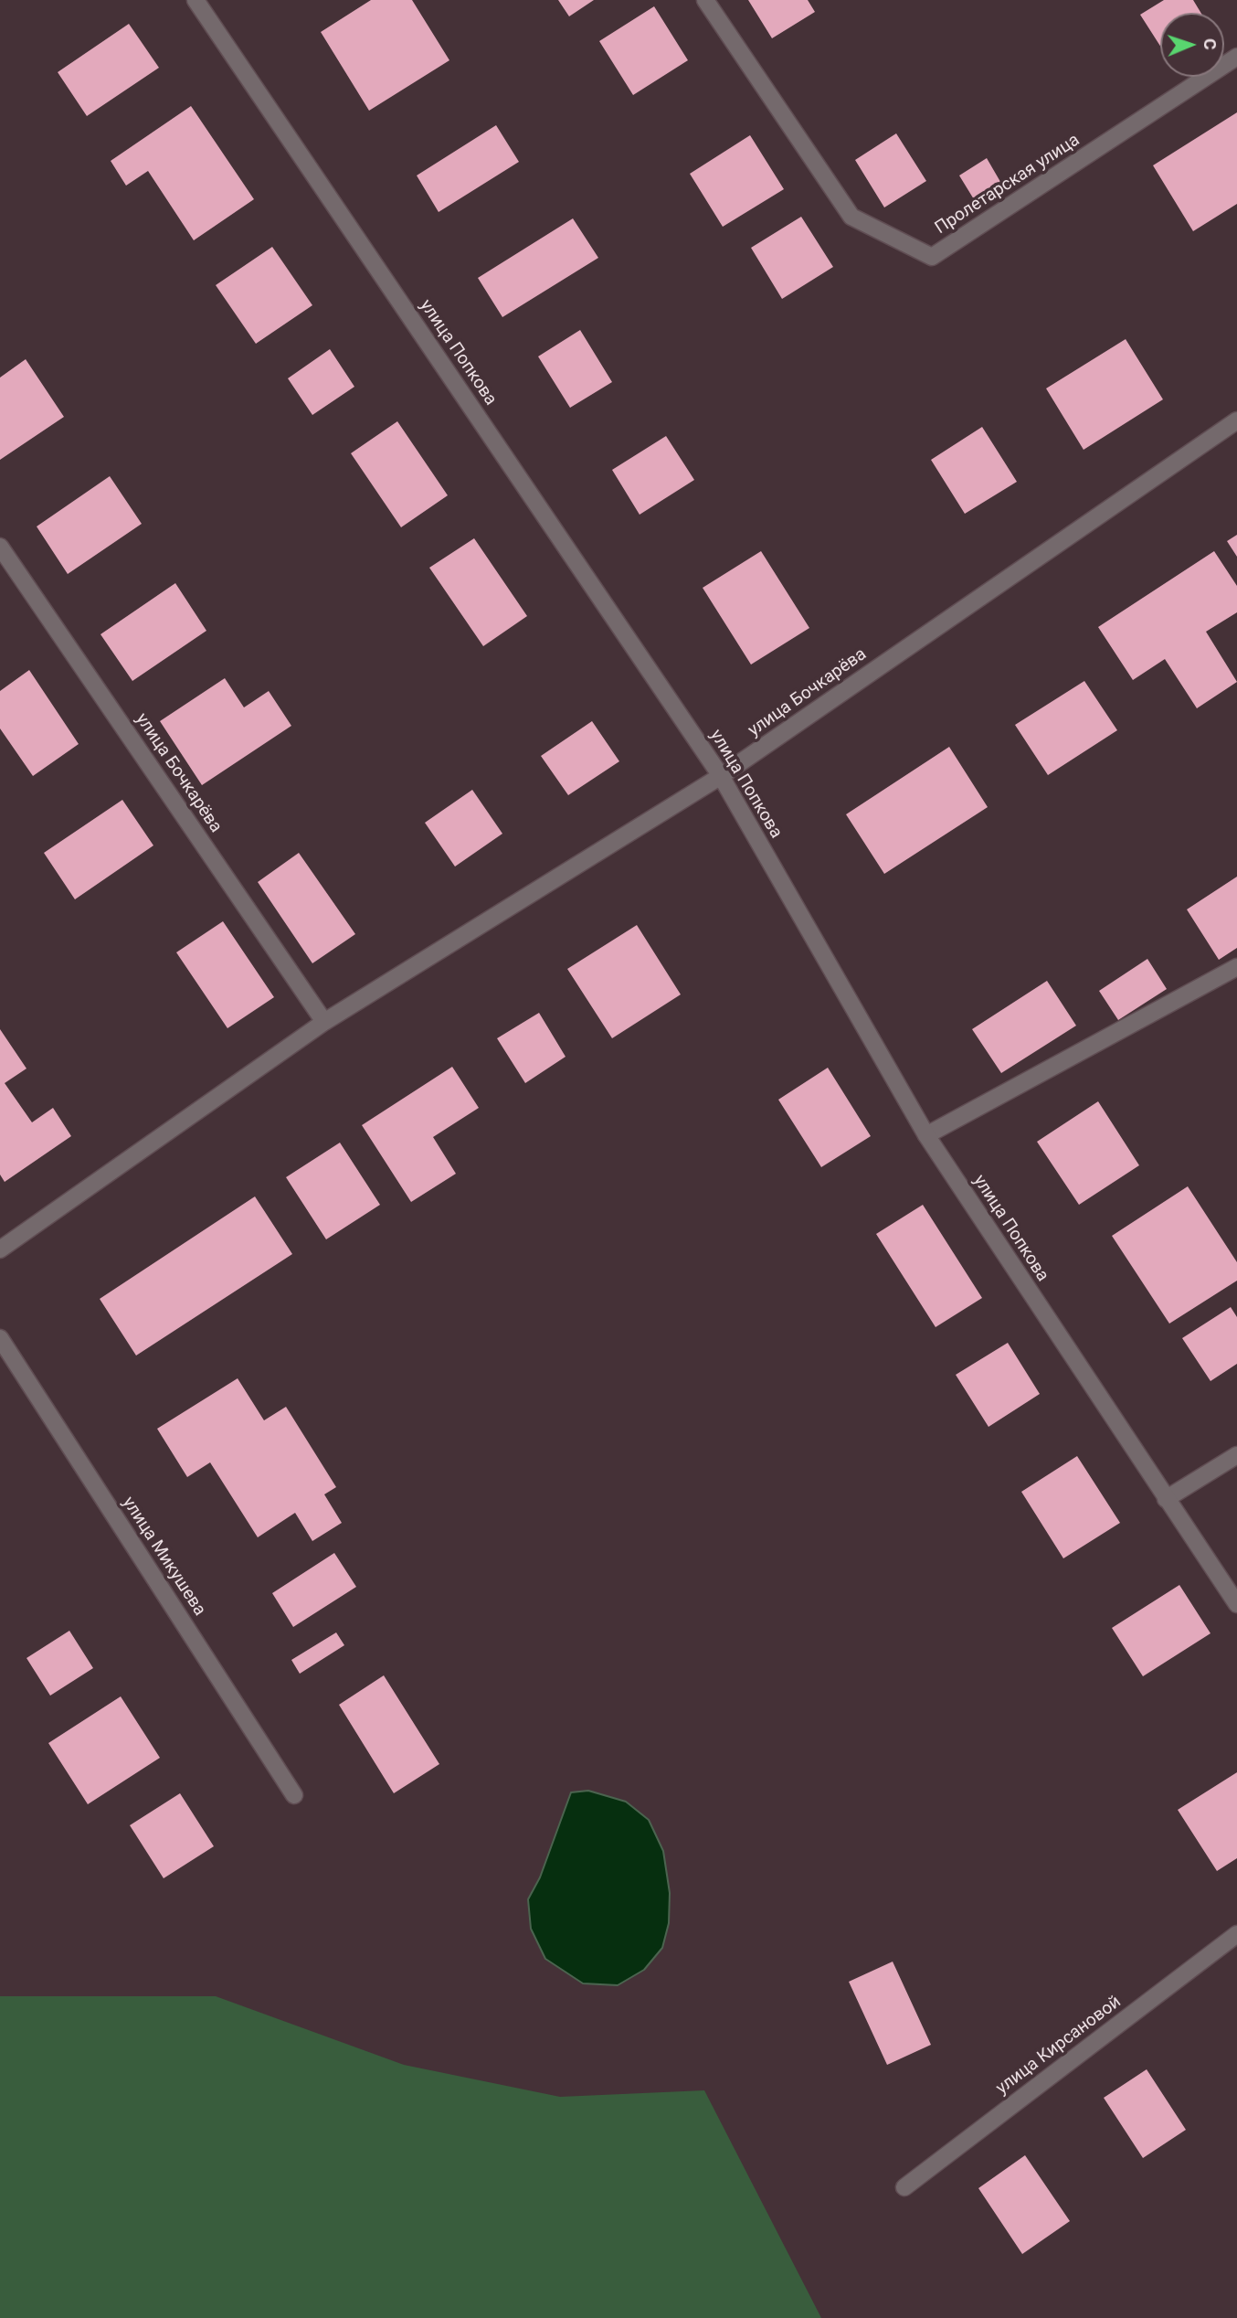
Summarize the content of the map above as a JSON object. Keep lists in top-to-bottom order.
{
  "streets": {
    "street": [
      "Пролетарская улица",
      "улица Попкова",
      "улица Бочкарёва",
      "улица Микушева",
      "улица Кирсановой"
    ]
  },
  "crossings": [
    ["улица Попкова", "улица Бочкарёва"]
  ],
  "north": "right"
}
